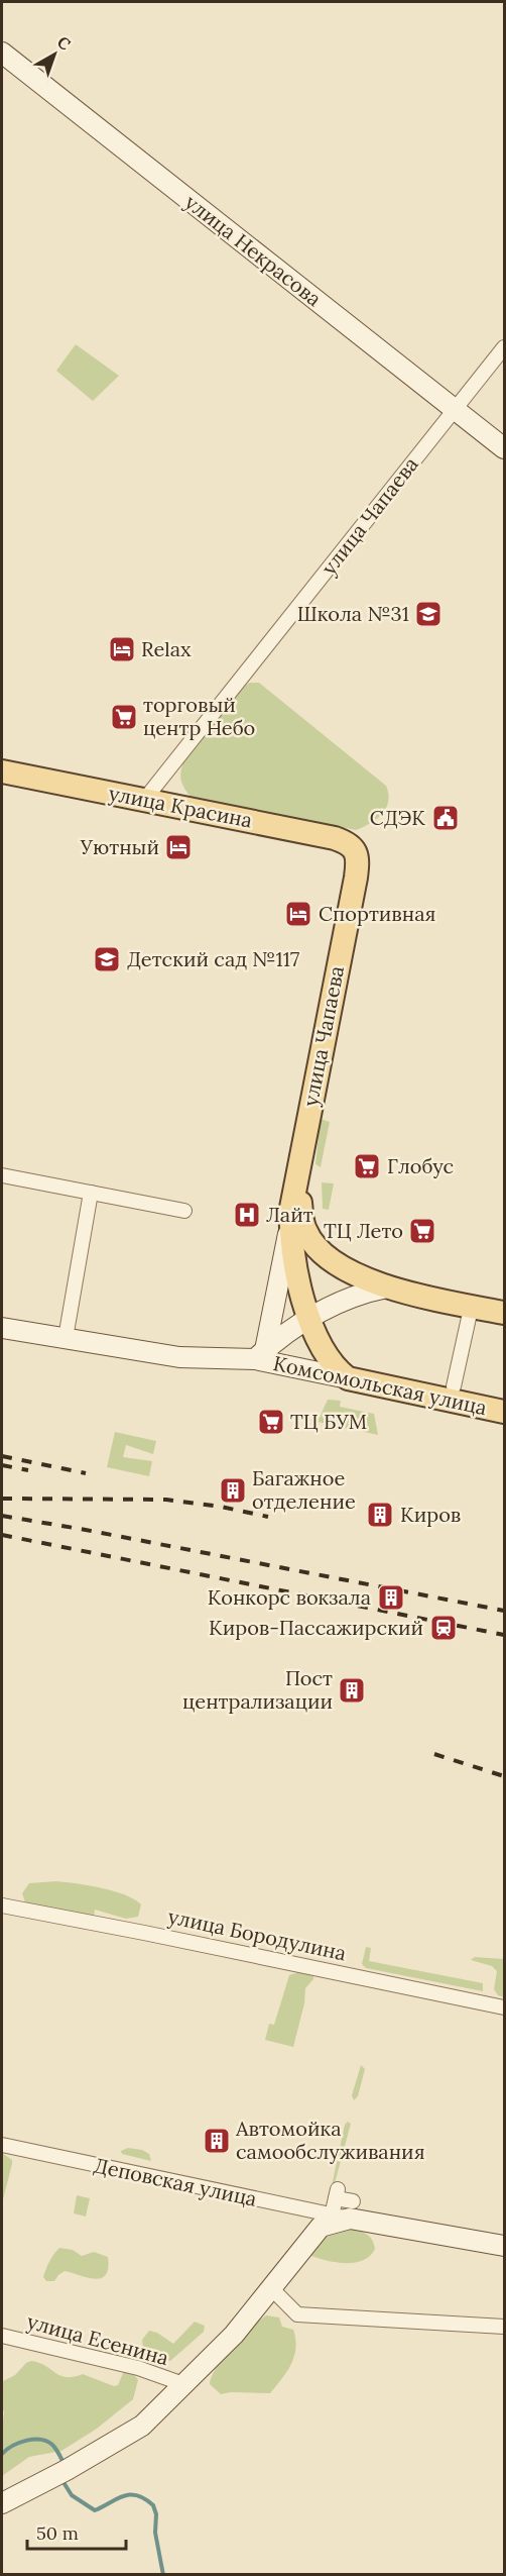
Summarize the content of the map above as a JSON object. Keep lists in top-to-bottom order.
{
  "streets": {
    "main road": [
      "улица Некрасова",
      "улица Чапаева",
      "улица Красина",
      "Комсомольская улица",
      "Деповская улица"
    ],
    "street": ["улица Бородулина", "улица Есенина"]
  },
  "crossings": [
    ["улица Некрасова", "улица Чапаева"],
    ["улица Чапаева", "улица Красина"],
    ["улица Чапаева", "Комсомольская улица"],
    ["Деповская улица", "улица Есенина"]
  ],
  "places": {
    "school or university": ["Школа №31", "Детский сад №117"],
    "hotel": ["Relax", "Уютный", "Спортивная"],
    "supermarket": [
      "торговый центр Небо",
      "Глобус",
      "ТЦ Лето",
      "ТЦ БУМ"
    ],
    "public building": ["СДЭК"],
    "hospital": ["Лайт"],
    "building": [
      "Багажное отделение",
      "Киров",
      "Конкорс вокзала",
      "Пост централизации",
      "Автомойка самообслуживания"
    ],
    "station": ["Киров-Пассажирский"]
  },
  "scale_bar": "50 m",
  "north": "top right"
}
